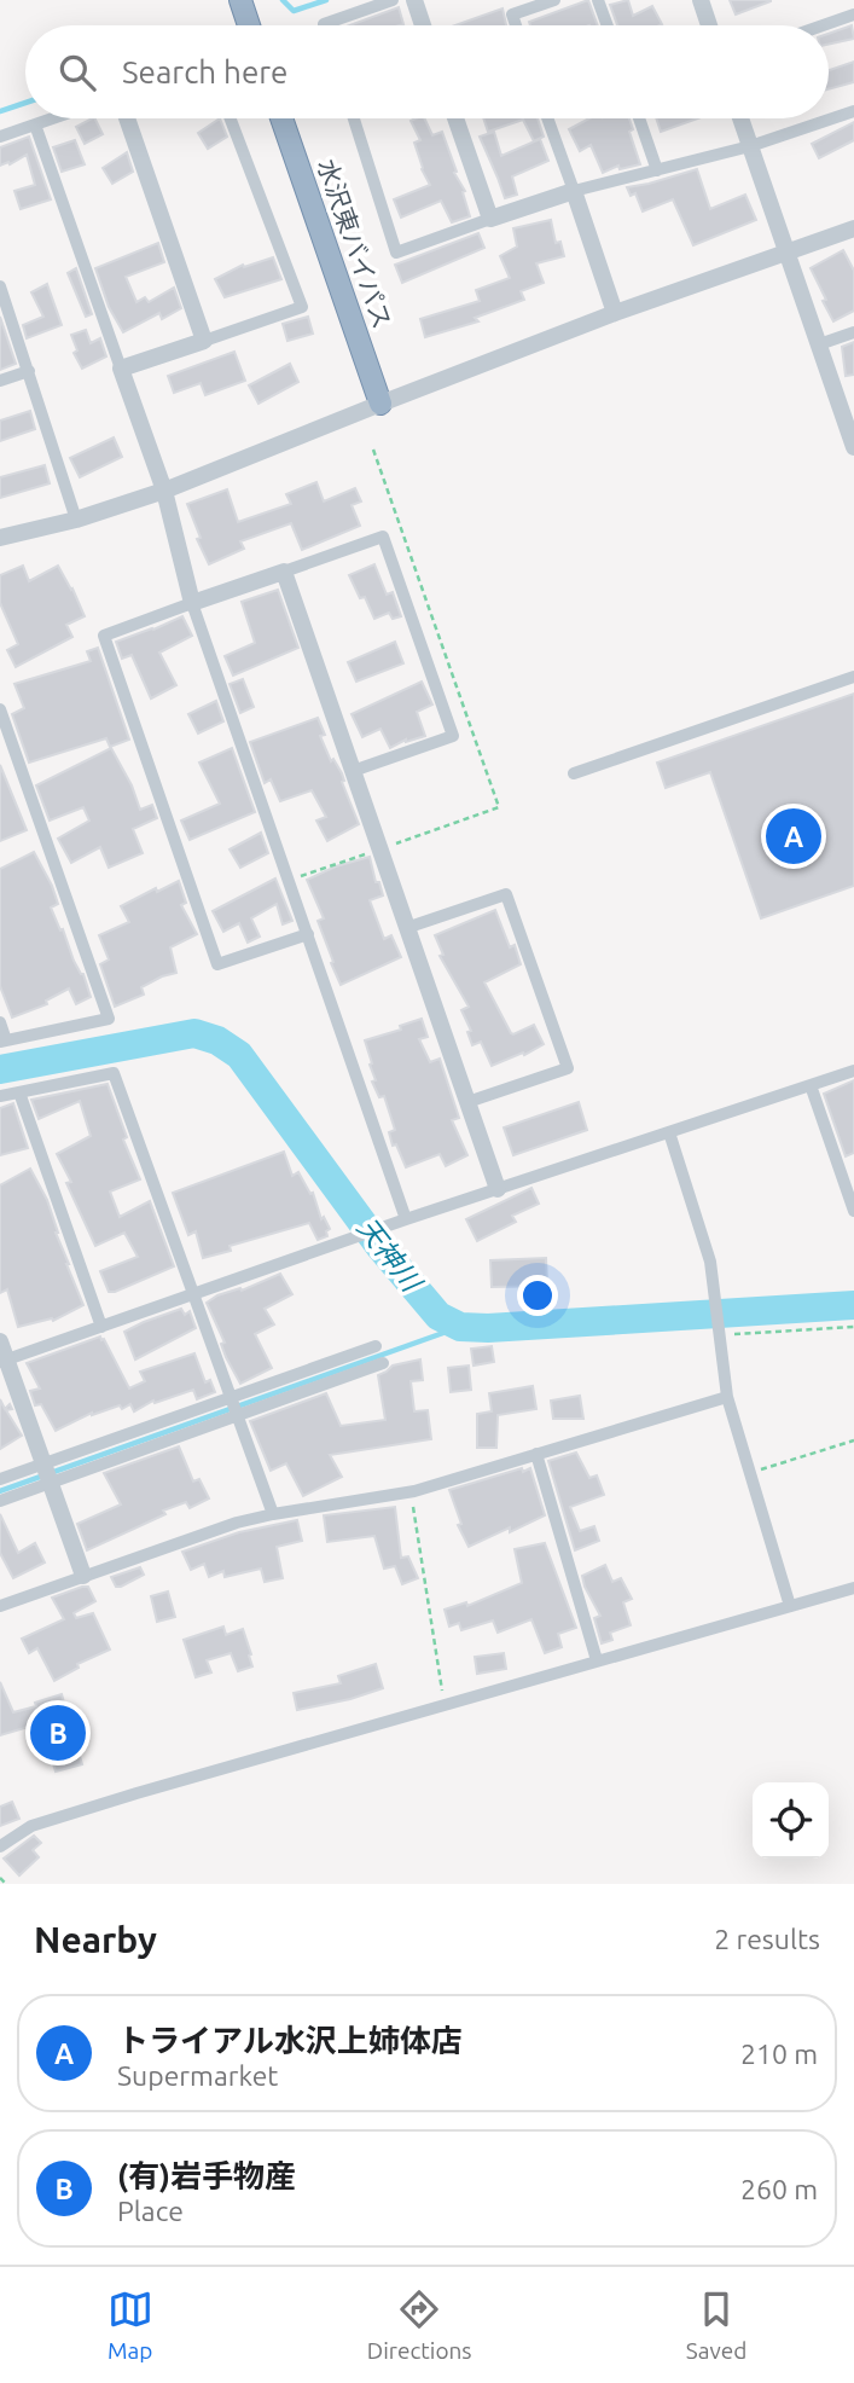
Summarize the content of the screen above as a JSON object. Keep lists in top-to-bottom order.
{
  "streets": {
    "highway": ["水沢東バイパス"]
  },
  "water": ["天神川"],
  "page": {
    "search": "Search here",
    "pins": ["A", "B"],
    "heading": ["Nearby", "2 results"],
    "list": [
      {
        "mark": "A",
        "name": "トライアル水沢上姉体店",
        "note": "Supermarket",
        "value": "210 m"
      },
      {
        "mark": "B",
        "name": "(有)岩手物産",
        "note": "Place",
        "value": "260 m"
      }
    ],
    "nav": ["Map", "Directions", "Saved"]
  }
}
